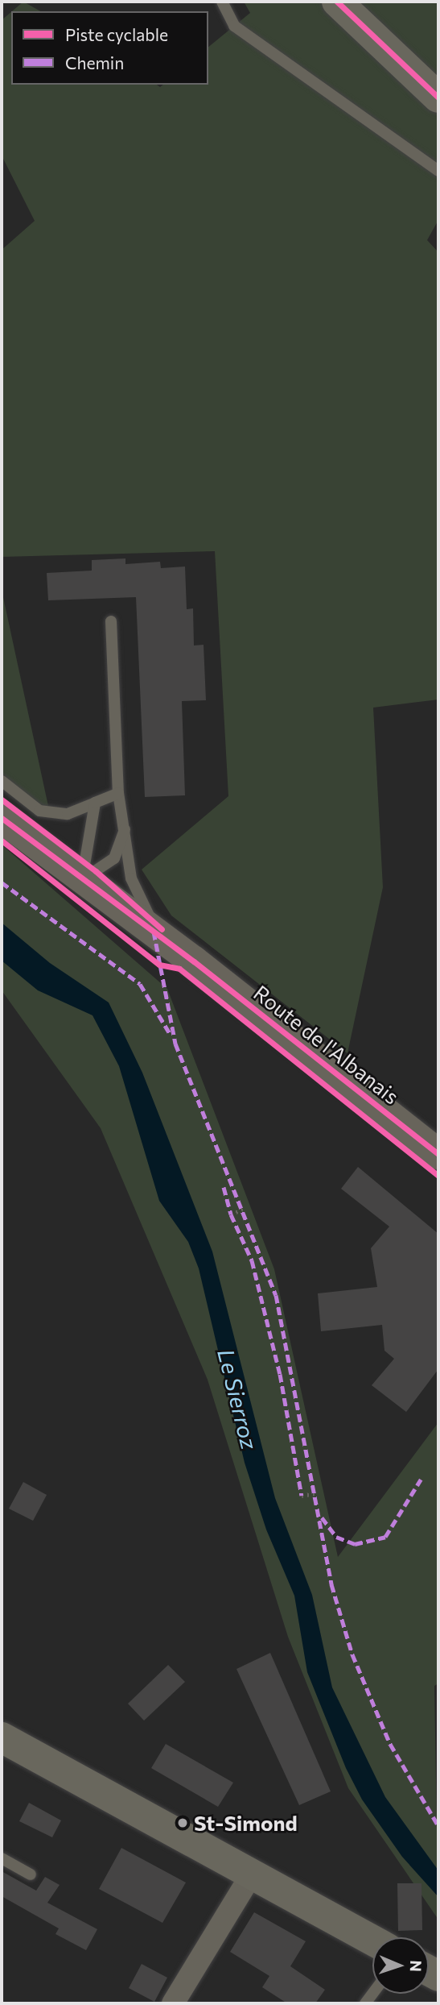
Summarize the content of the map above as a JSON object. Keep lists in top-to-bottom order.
{
  "streets": {
    "main road": ["Route de l'Albanais"]
  },
  "water": ["Le Sierroz"],
  "places": ["St-Simond"],
  "legend": ["Piste cyclable", "Chemin"],
  "north": "right"
}
